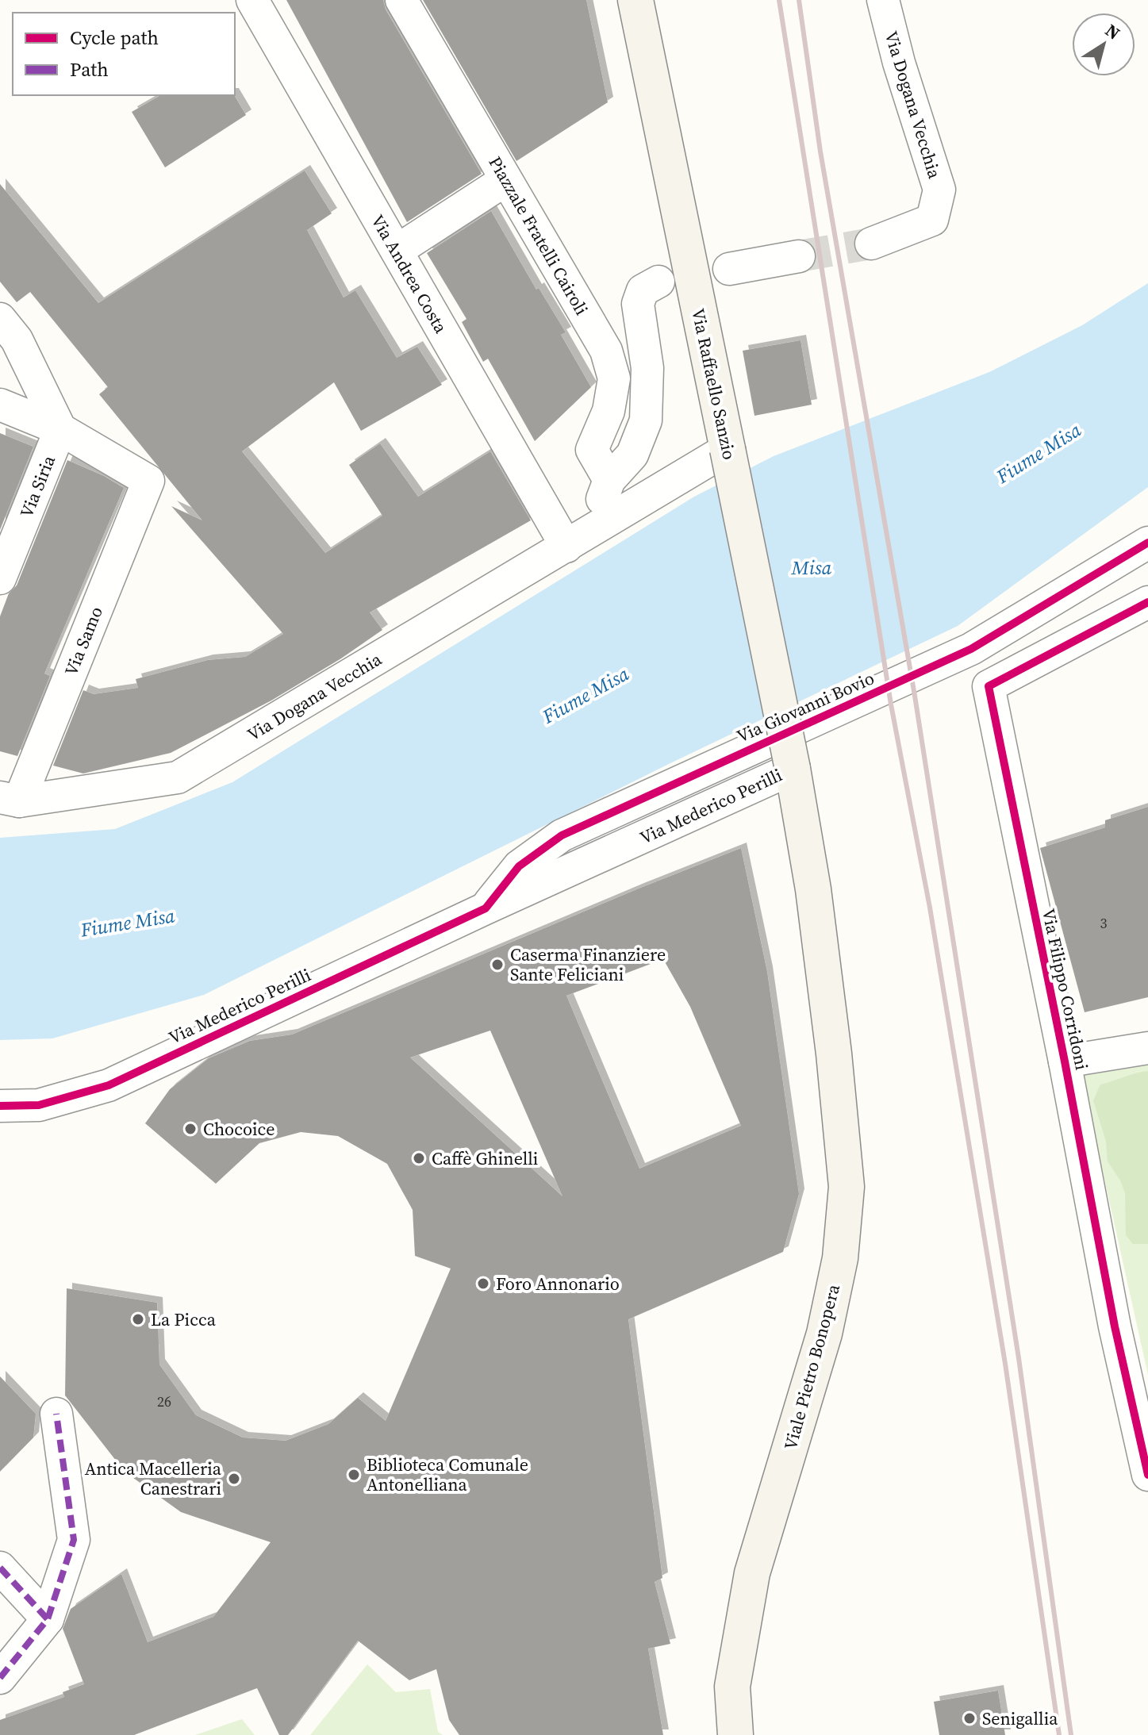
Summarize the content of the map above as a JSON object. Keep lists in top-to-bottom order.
{
  "streets": {
    "main road": ["Via Raffaello Sanzio", "Viale Pietro Bonopera"],
    "street": [
      "Via Dogana Vecchia",
      "Piazzale Fratelli Cairoli",
      "Via Andrea Costa",
      "Via Siria",
      "Via Samo",
      "Via Giovanni Bovio",
      "Via Mederico Perilli",
      "Via Filippo Corridoni"
    ]
  },
  "crossings": [
    ["Via Dogana Vecchia", "Via Andrea Costa"],
    ["Via Dogana Vecchia", "Via Raffaello Sanzio"],
    ["Via Dogana Vecchia", "Via Samo"],
    ["Via Raffaello Sanzio", "Via Mederico Perilli"],
    ["Via Raffaello Sanzio", "Viale Pietro Bonopera"],
    ["Via Siria", "Via Samo"],
    ["Via Giovanni Bovio", "Via Mederico Perilli"],
    ["Via Mederico Perilli", "Viale Pietro Bonopera"]
  ],
  "water": ["Fiume Misa", "Misa"],
  "places": [
    "Caserma Finanziere Sante Feliciani",
    "Chocoice",
    "Caffè Ghinelli",
    "Foro Annonario",
    "La Picca",
    "Biblioteca Comunale Antonelliana",
    "Antica Macelleria Canestrari",
    "Senigallia"
  ],
  "house_numbers": ["3", "26"],
  "legend": ["Cycle path", "Path"],
  "north": "top right"
}
